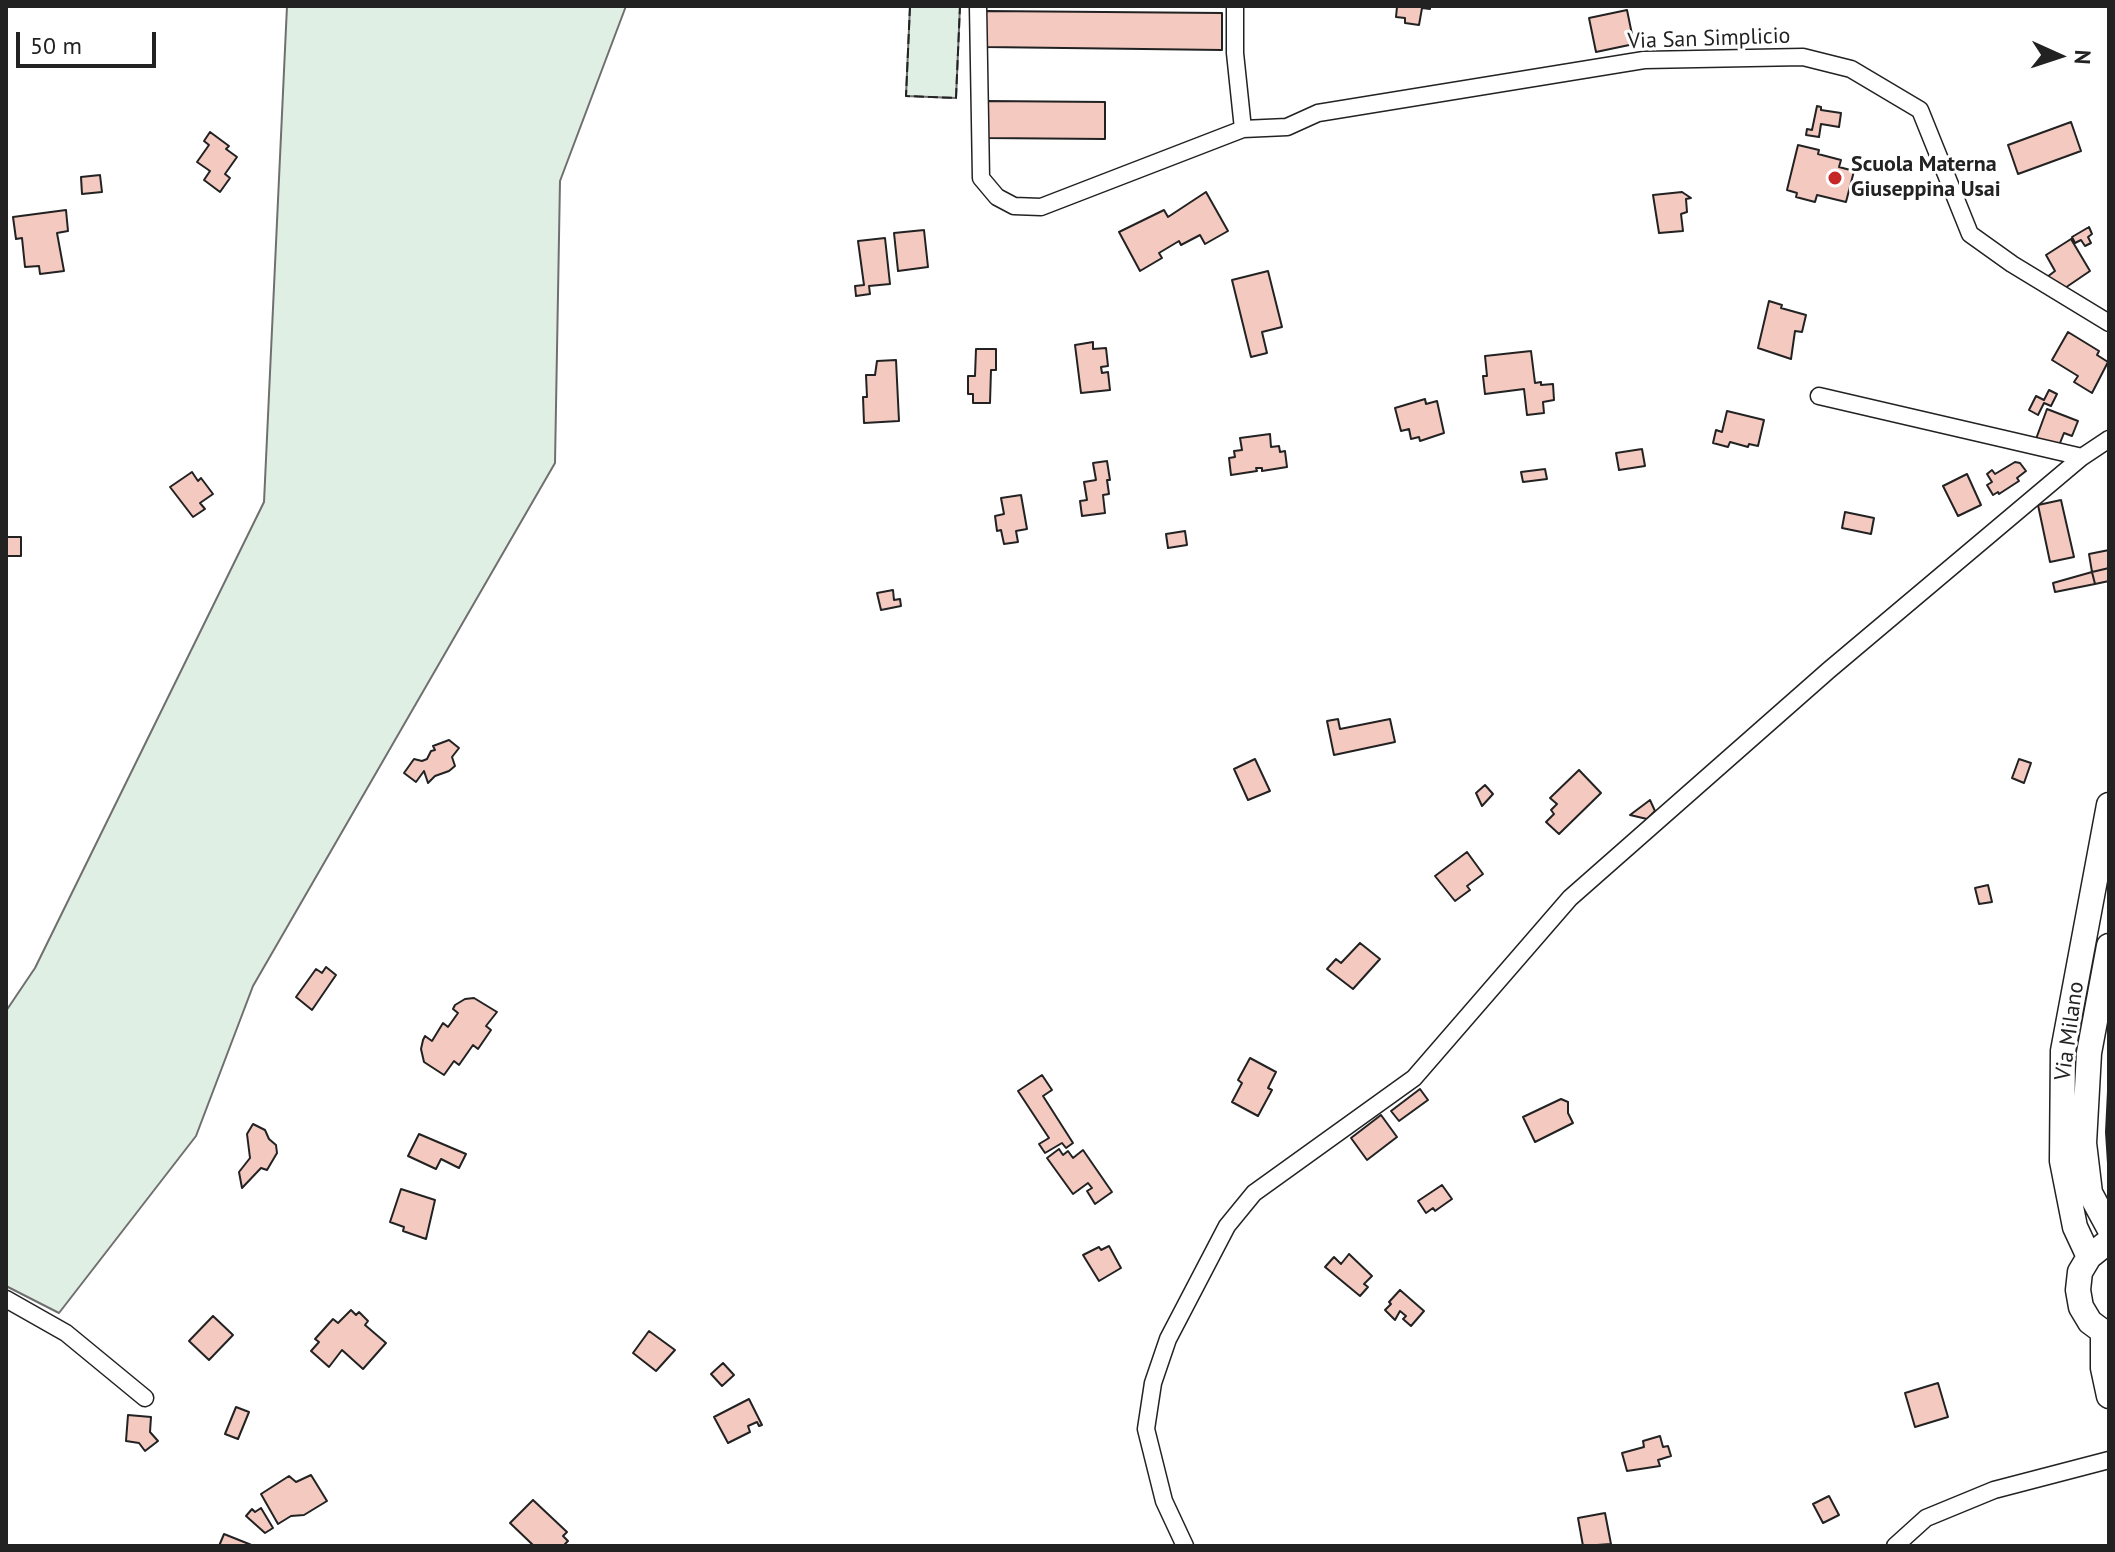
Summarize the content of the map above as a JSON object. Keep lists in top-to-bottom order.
{
  "streets": {
    "main road": ["Via Milano"],
    "street": ["Via San Simplicio"]
  },
  "places": ["Scuola Materna Giuseppina Usai"],
  "scale_bar": "50 m",
  "north": "right"
}
